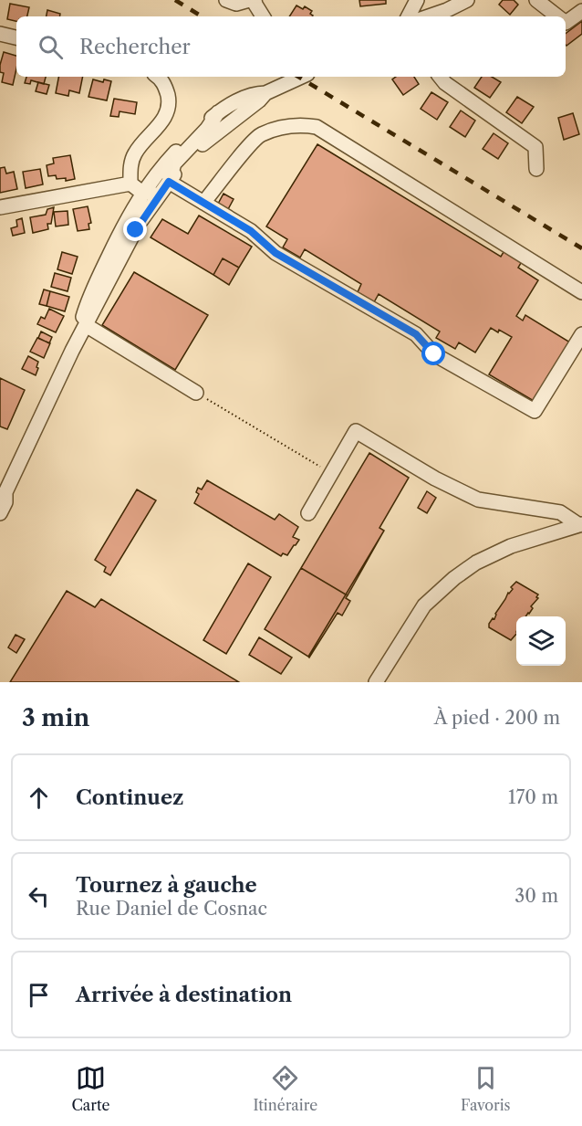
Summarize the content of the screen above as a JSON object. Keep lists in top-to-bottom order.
{
  "page": {
    "search": "Rechercher",
    "heading": ["3 min", "À pied · 200 m"],
    "list": [
      ["Continuez", "170 m"],
      ["Tournez à gauche", "Rue Daniel de Cosnac", "30 m"],
      "Arrivée à destination"
    ],
    "nav": ["Carte", "Itinéraire", "Favoris"]
  }
}
